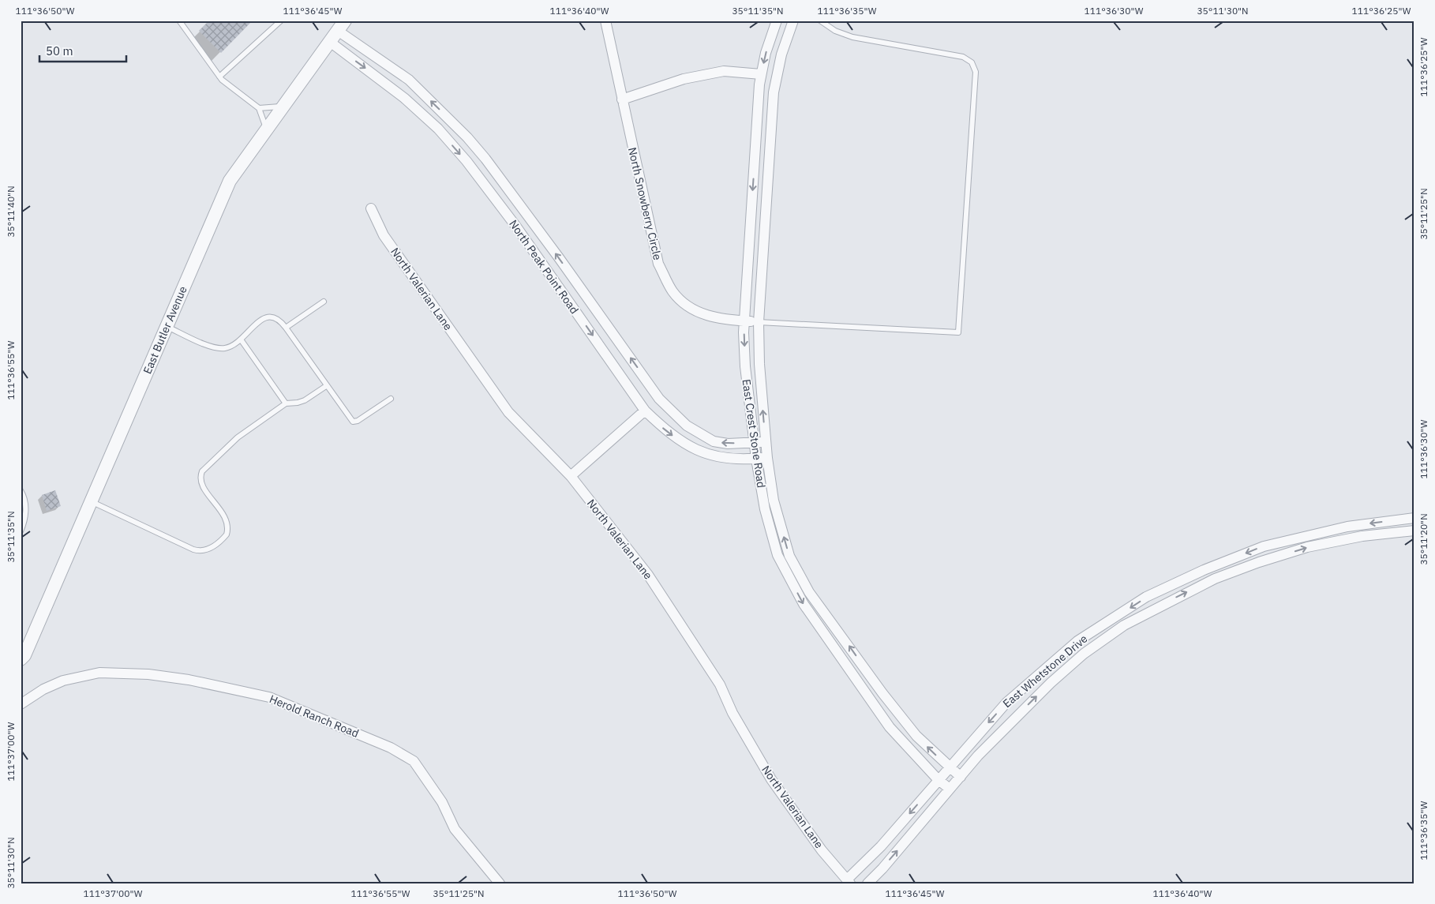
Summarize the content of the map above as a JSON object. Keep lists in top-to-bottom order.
{
  "streets": {
    "street": [
      "North Snowberry Circle",
      "North Peak Point Road",
      "North Valerian Lane",
      "East Butler Avenue",
      "East Crest Stone Road",
      "East Whetstone Drive",
      "Herold Ranch Road"
    ]
  },
  "crossings": [
    ["North Snowberry Circle", "East Crest Stone Road"],
    ["North Peak Point Road", "East Butler Avenue"],
    ["North Peak Point Road", "East Crest Stone Road"],
    ["North Valerian Lane", "East Whetstone Drive"],
    ["East Crest Stone Road", "East Whetstone Drive"]
  ],
  "scale_bar": "50 m",
  "coordinates": [
    "111°36'50\"W",
    "111°36'45\"W",
    "111°36'40\"W",
    "35°11'35\"N",
    "111°36'35\"W",
    "111°36'30\"W",
    "35°11'30\"N",
    "111°36'25\"W",
    "35°11'40\"N",
    "35°11'25\"N",
    "111°36'55\"W",
    "35°11'20\"N",
    "111°37'00\"W"
  ]
}
